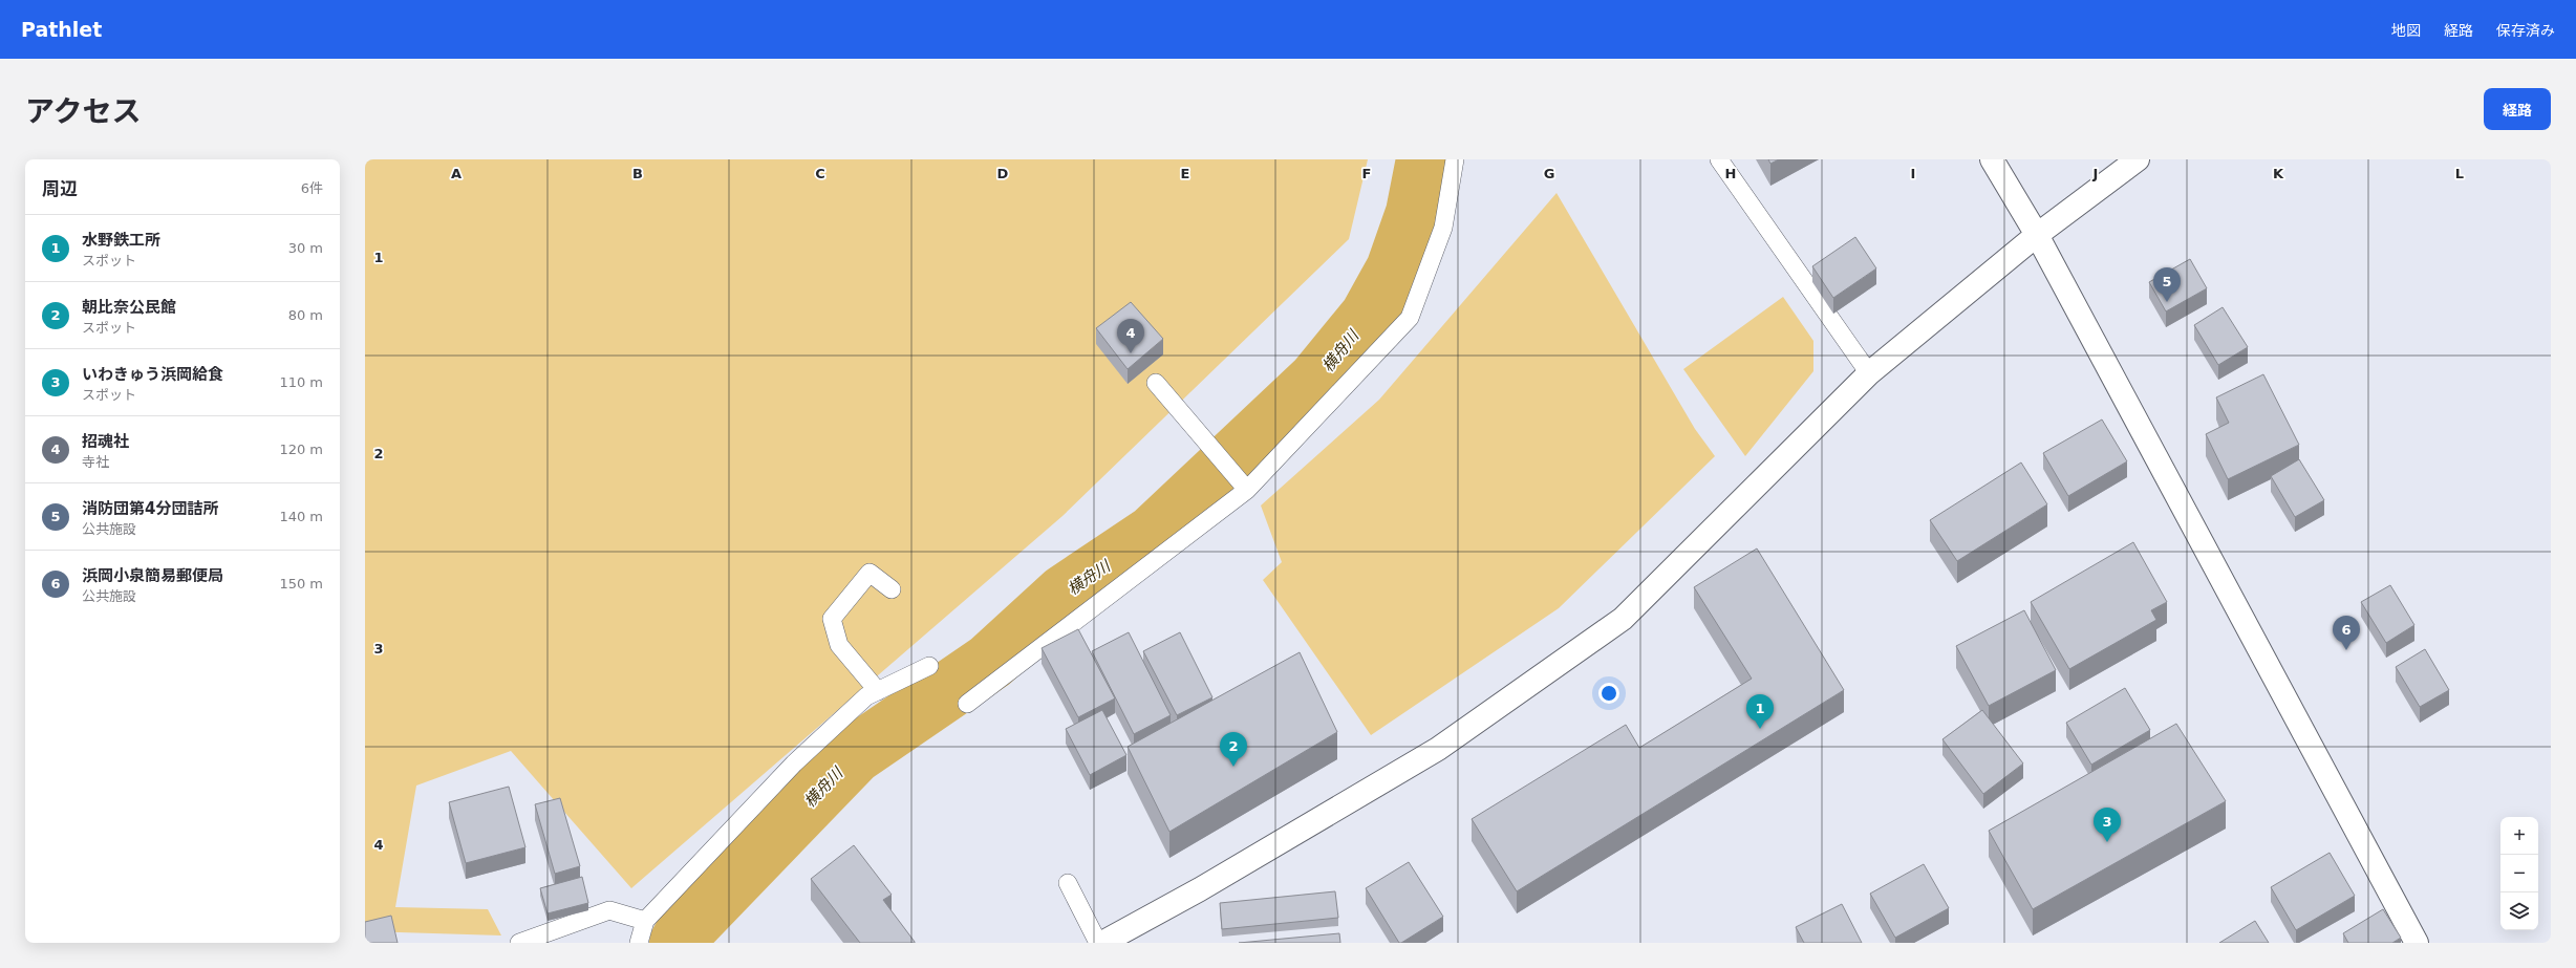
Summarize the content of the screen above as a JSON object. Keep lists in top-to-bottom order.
{
  "water": ["横舟川"],
  "page": {
    "header": "Pathlet",
    "nav": ["地図", "経路", "保存済み"],
    "title": "アクセス",
    "buttons": "経路",
    "heading": ["周辺", "6件"],
    "list": [
      {
        "mark": "1",
        "name": "水野鉄工所",
        "note": "スポット",
        "value": "30 m"
      },
      {
        "mark": "2",
        "name": "朝比奈公民館",
        "note": "スポット",
        "value": "80 m"
      },
      {
        "mark": "3",
        "name": "いわきゅう浜岡給食",
        "note": "スポット",
        "value": "110 m"
      },
      {
        "mark": "4",
        "name": "招魂社",
        "note": "寺社",
        "value": "120 m"
      },
      {
        "mark": "5",
        "name": "消防団第4分団詰所",
        "note": "公共施設",
        "value": "140 m"
      },
      {
        "mark": "6",
        "name": "浜岡小泉簡易郵便局",
        "note": "公共施設",
        "value": "150 m"
      }
    ],
    "pins": [
      "5",
      "4",
      "6",
      "1",
      "2",
      "3"
    ],
    "map_buttons": ["+", "−"]
  },
  "grid": {
    "columns": [
      "A",
      "B",
      "C",
      "D",
      "E",
      "F",
      "G",
      "H",
      "I",
      "J",
      "K",
      "L"
    ],
    "rows": [
      "1",
      "2",
      "3",
      "4"
    ]
  }
}
